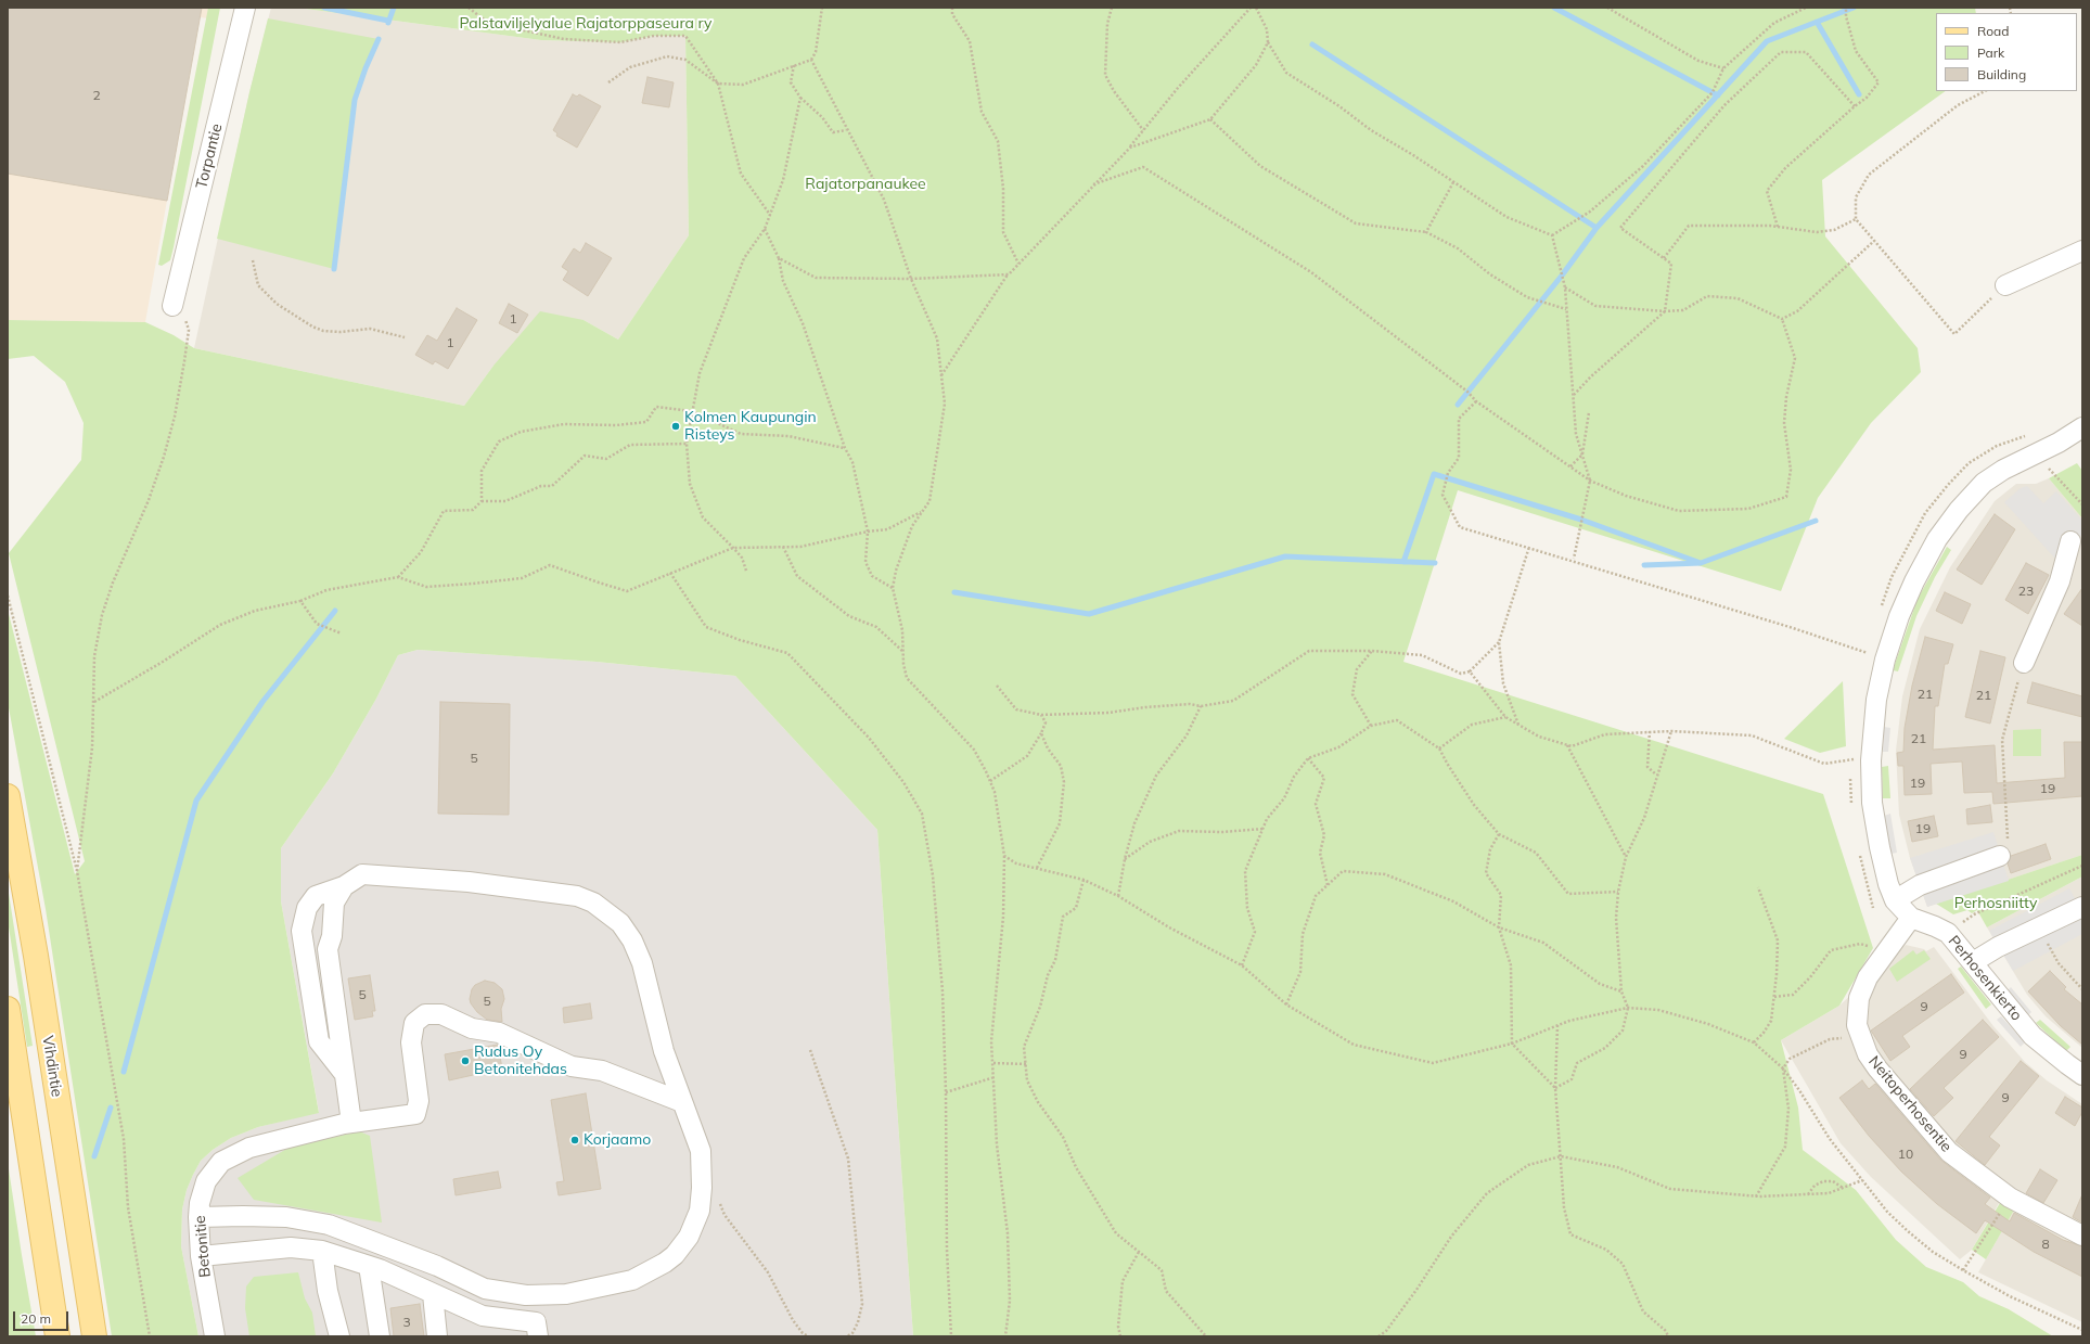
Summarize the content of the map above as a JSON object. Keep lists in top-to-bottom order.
{
  "streets": {
    "main road": ["Vihdintie"],
    "street": [
      "Torpantie",
      "Perhosenkierto",
      "Neitoperhosentie",
      "Betonitie"
    ]
  },
  "crossings": [
    ["Perhosenkierto", "Neitoperhosentie"]
  ],
  "parks": ["Palstaviljelyalue Rajatorppaseura ry", "Rajatorpanaukee", "Perhosniitty"],
  "places": ["Kolmen Kaupungin Risteys", "Rudus Oy Betonitehdas", "Korjaamo"],
  "house_numbers": [
    "2",
    "1",
    "1",
    "23",
    "21",
    "21",
    "21",
    "5",
    "19",
    "19",
    "19",
    "5",
    "5",
    "9",
    "9",
    "9",
    "10",
    "8",
    "3"
  ],
  "legend": ["Road", "Park", "Building"],
  "scale_bar": "20 m"
}
